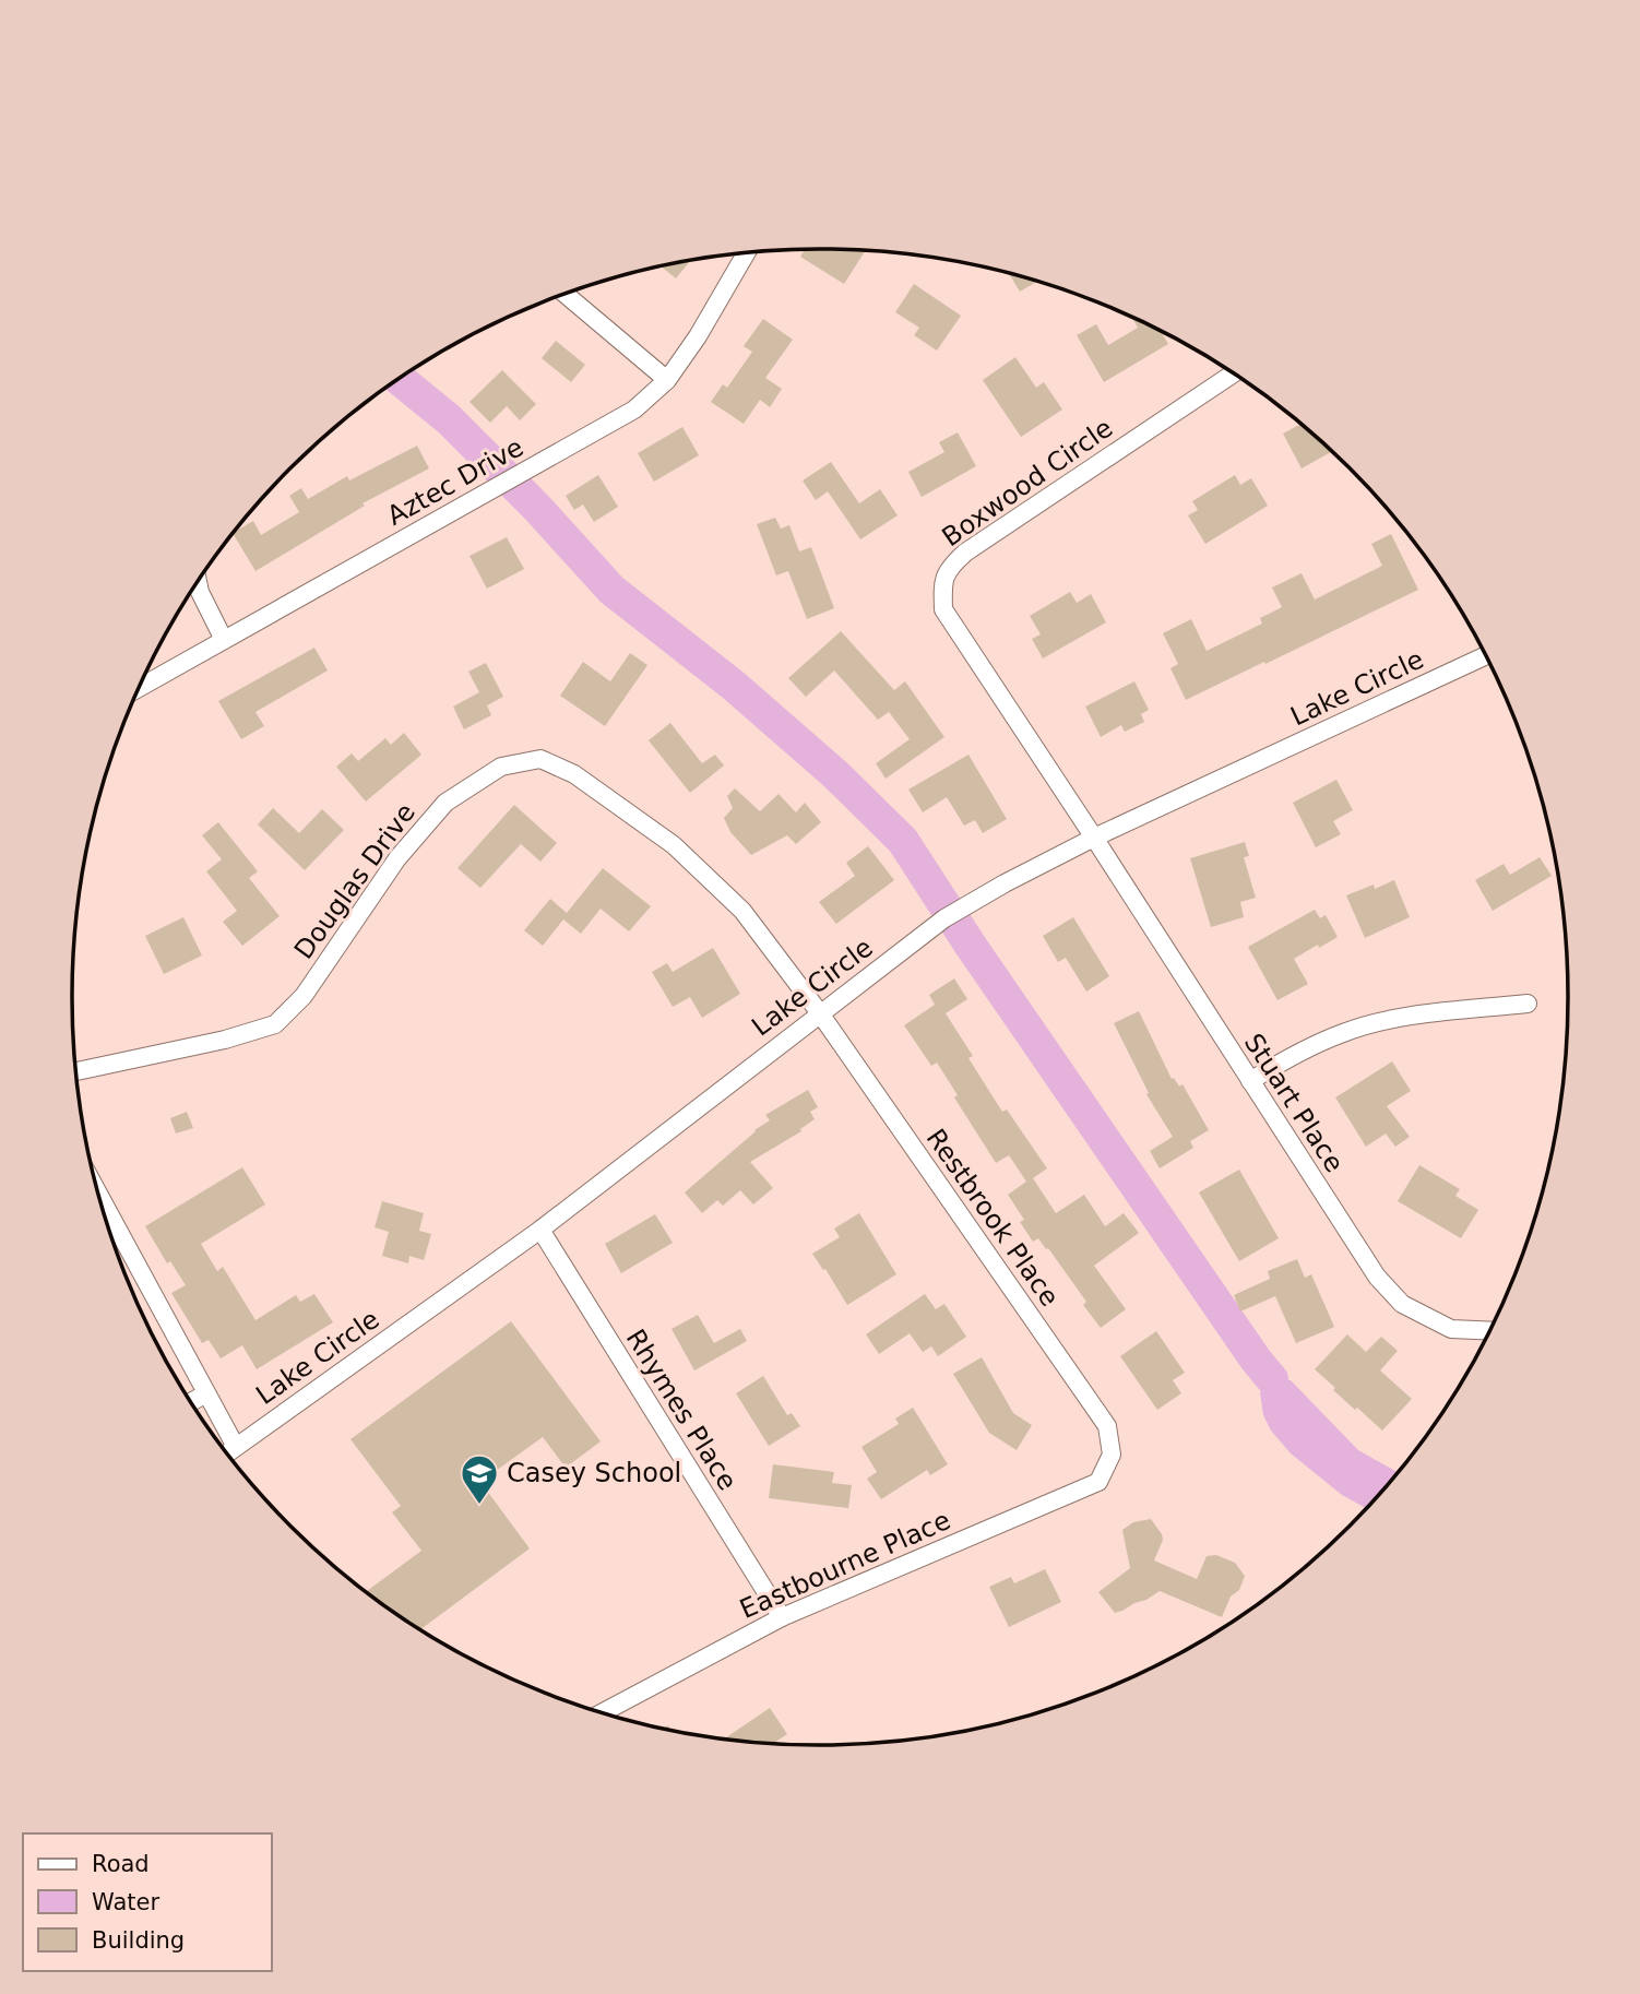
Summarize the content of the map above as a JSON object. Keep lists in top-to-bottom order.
{
  "streets": {
    "street": [
      "Aztec Drive",
      "Boxwood Circle",
      "Lake Circle",
      "Douglas Drive",
      "Stuart Place",
      "Restbrook Place",
      "Rhymes Place",
      "Eastbourne Place"
    ]
  },
  "crossings": [
    ["Boxwood Circle", "Lake Circle"],
    ["Boxwood Circle", "Stuart Place"],
    ["Lake Circle", "Douglas Drive"],
    ["Lake Circle", "Stuart Place"],
    ["Lake Circle", "Restbrook Place"],
    ["Lake Circle", "Rhymes Place"],
    ["Douglas Drive", "Restbrook Place"],
    ["Restbrook Place", "Eastbourne Place"],
    ["Rhymes Place", "Eastbourne Place"]
  ],
  "places": {
    "school or university": ["Casey School"]
  },
  "legend": ["Road", "Water", "Building"]
}
